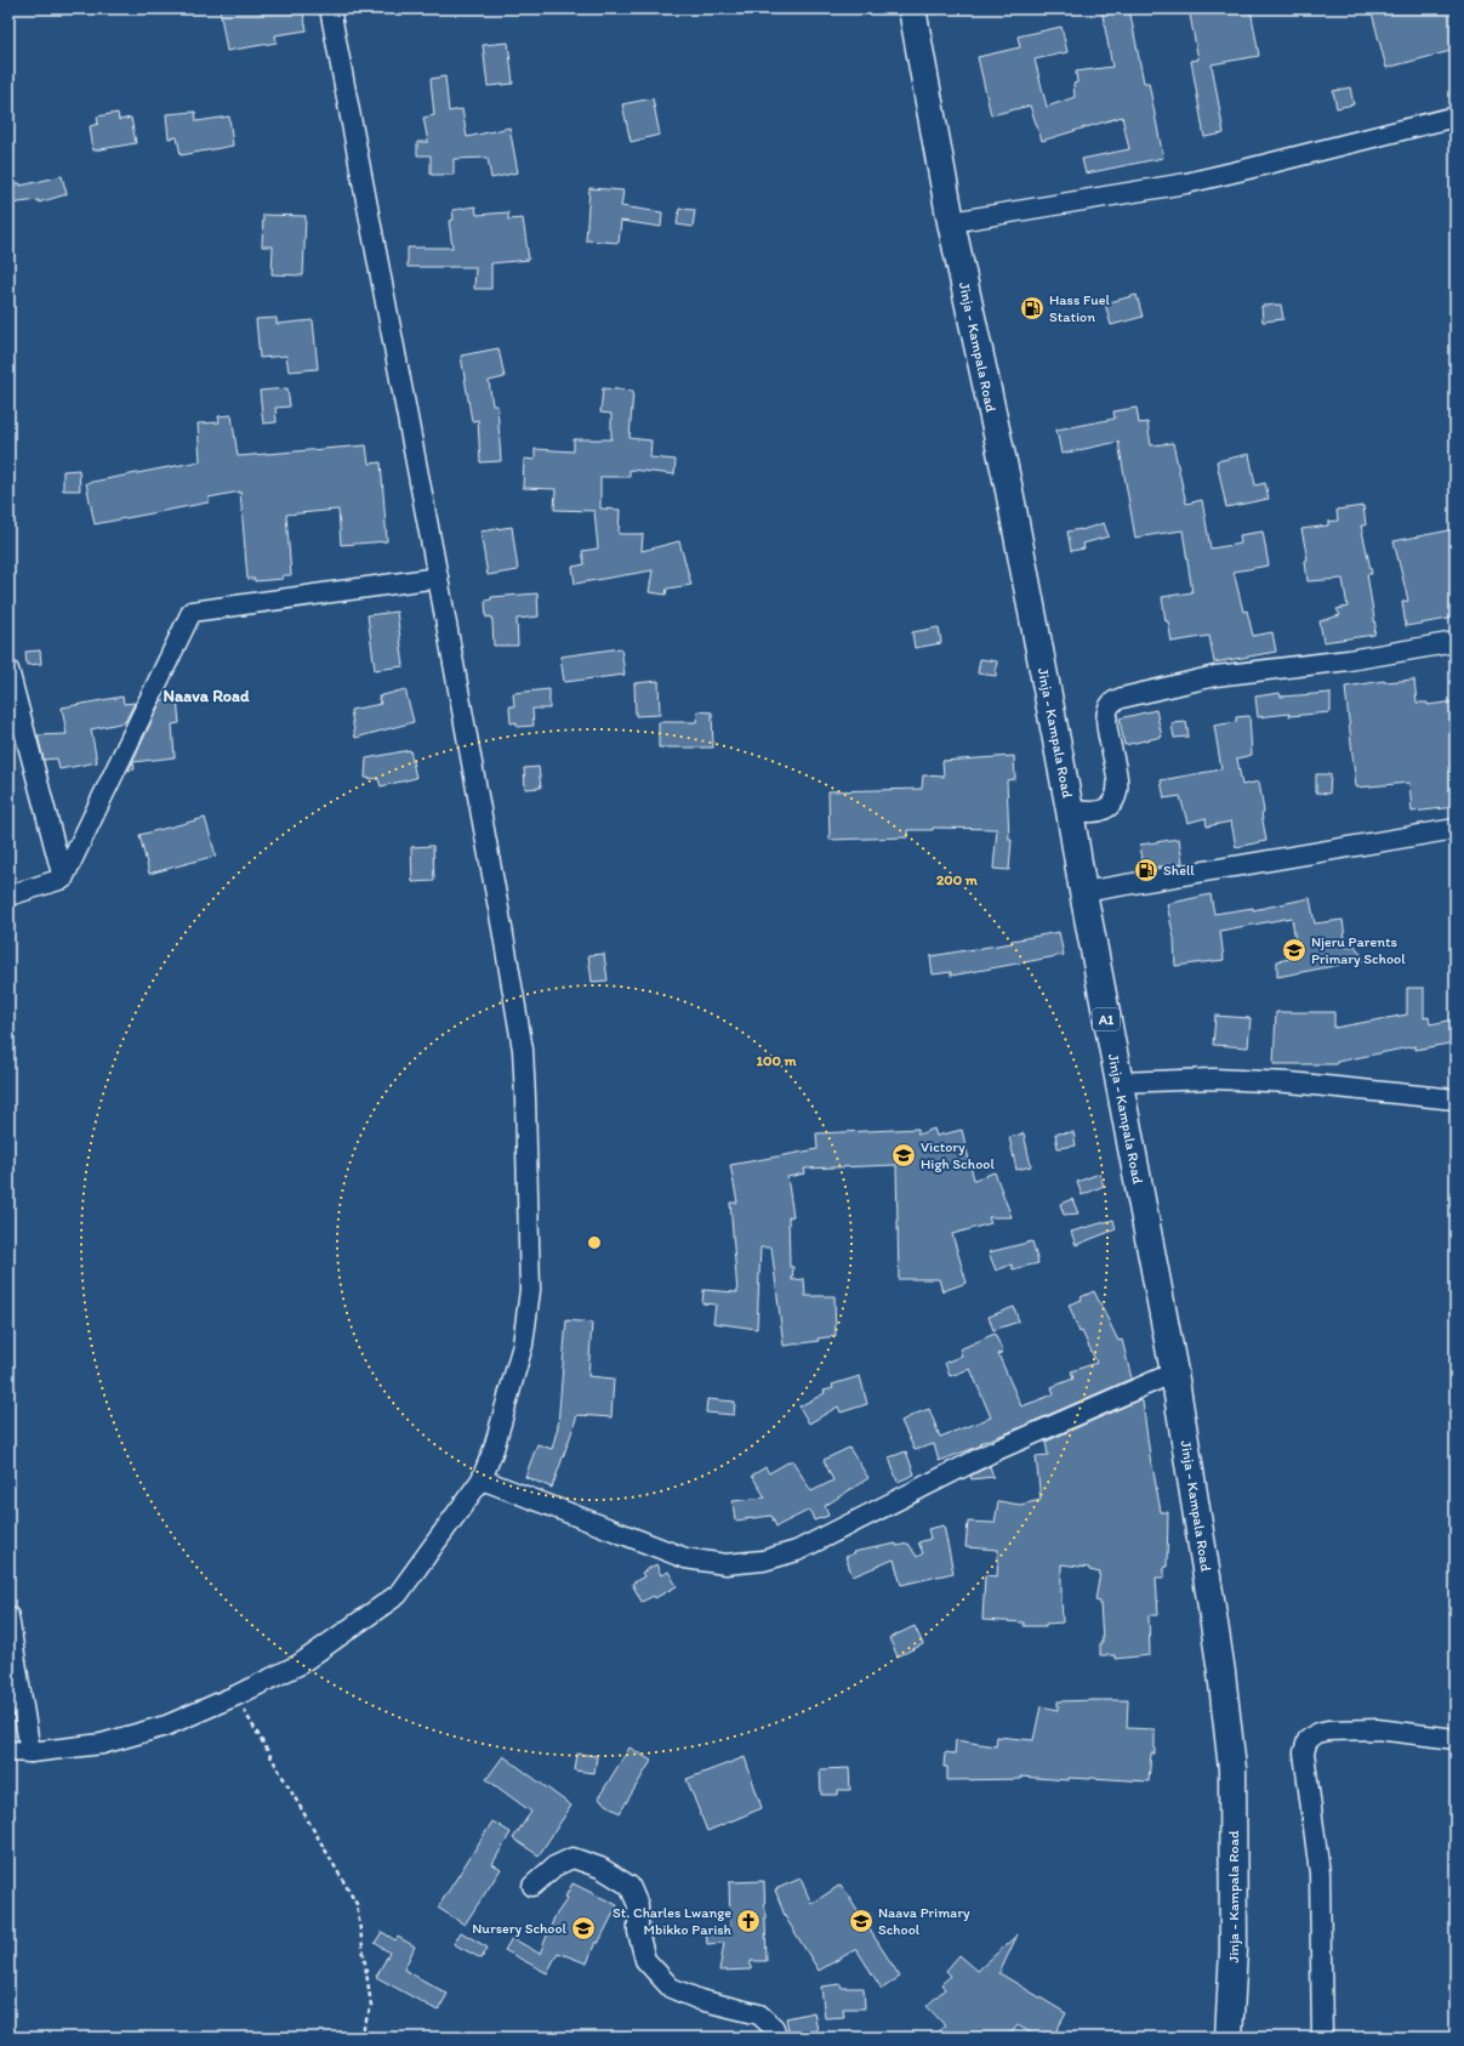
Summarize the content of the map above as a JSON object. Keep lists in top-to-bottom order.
{
  "streets": {
    "highway": ["Jinja - Kampala Road", "A1"]
  },
  "districts": ["Naava Road"],
  "places": {
    "fuel station": ["Hass Fuel Station", "Shell"],
    "school or university": [
      "Njeru Parents Primary School",
      "Victory High School",
      "Naava Primary School",
      "Nursery School"
    ],
    "church": ["St. Charles Lwange Mbikko Parish"]
  },
  "rings": ["200 m", "100 m"]
}
